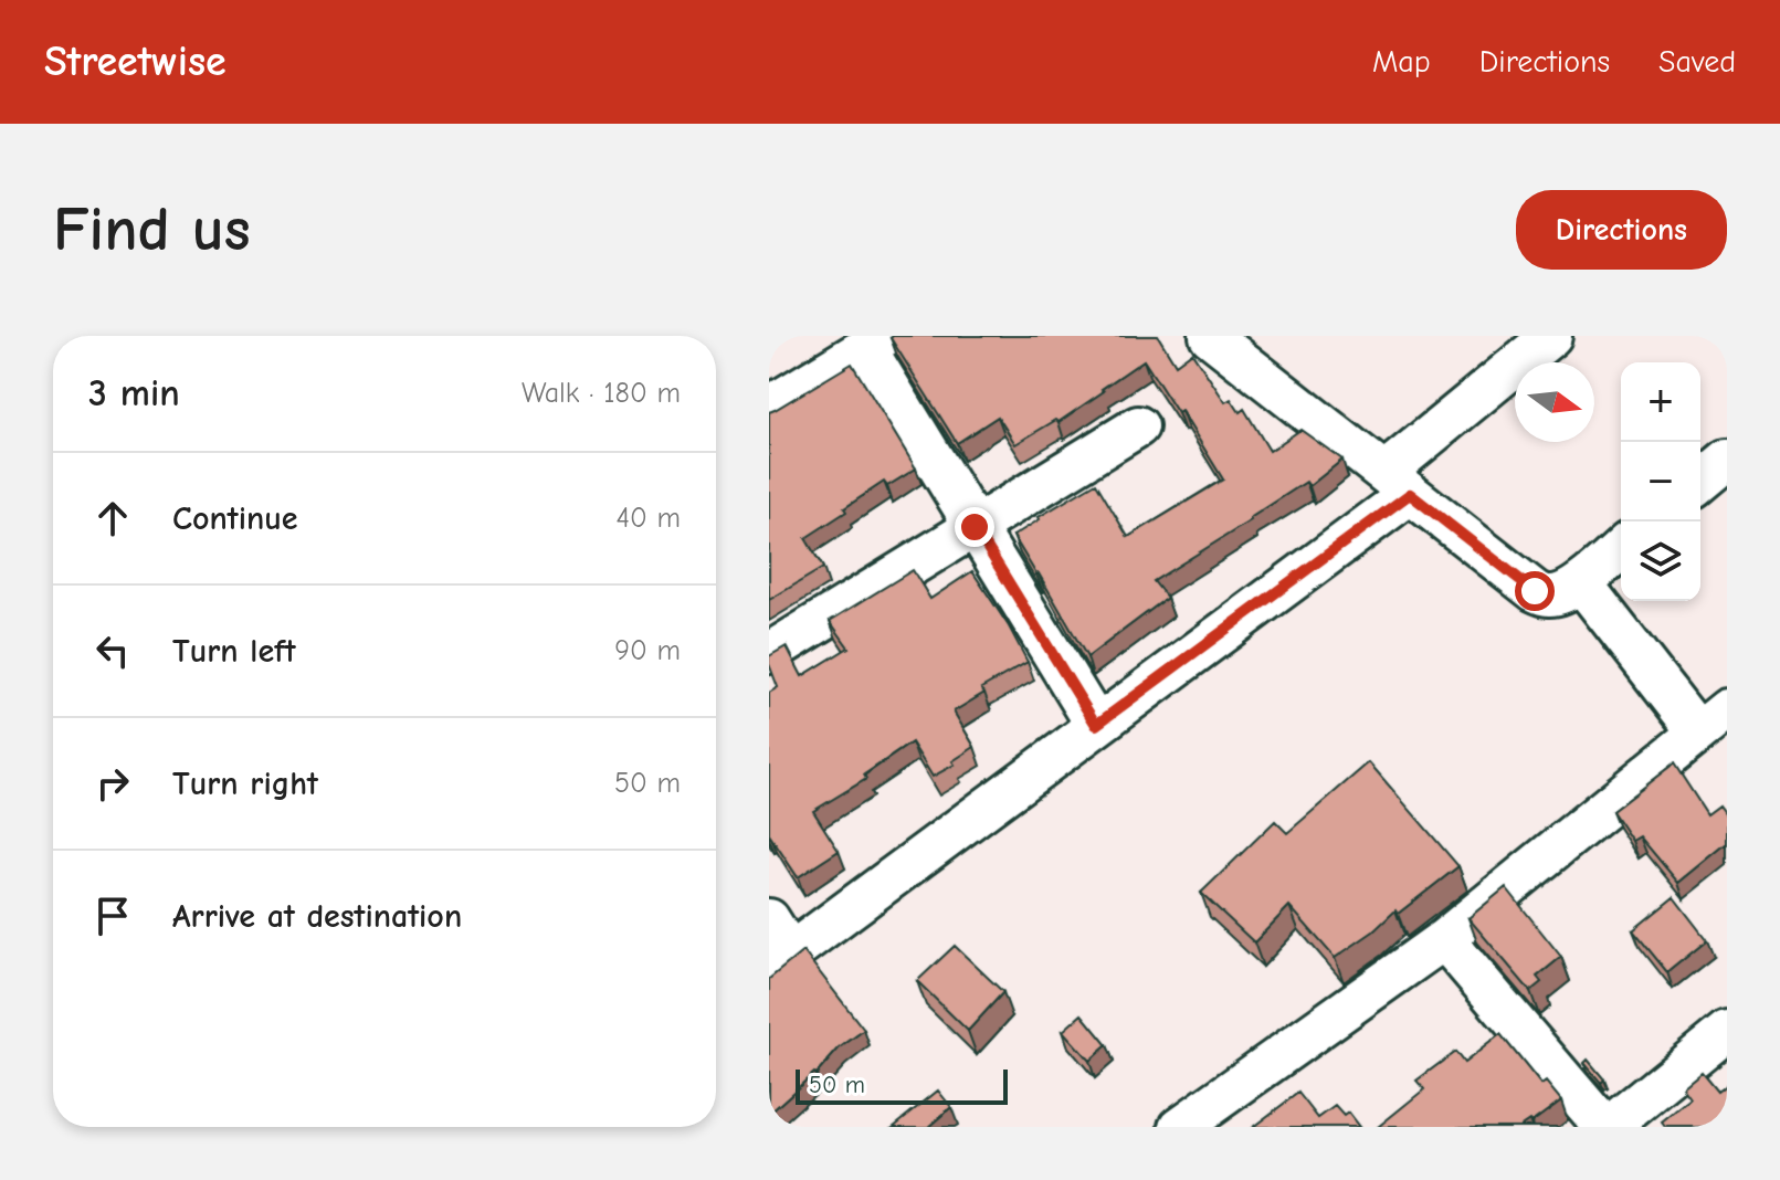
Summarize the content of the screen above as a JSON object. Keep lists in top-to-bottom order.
{
  "scale_bar": "50 m",
  "north": "right",
  "page": {
    "header": "Streetwise",
    "nav": ["Map", "Directions", "Saved"],
    "buttons": "Directions",
    "title": "Find us",
    "heading": ["3 min", "Walk · 180 m"],
    "map_buttons": ["+", "−"],
    "list": [
      ["Continue", "40 m"],
      ["Turn left", "90 m"],
      ["Turn right", "50 m"],
      "Arrive at destination"
    ],
    "scale": "50 m"
  }
}
